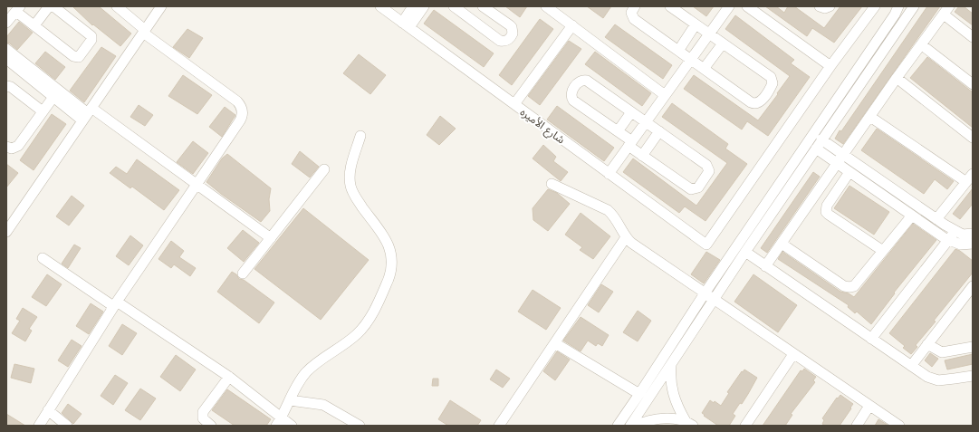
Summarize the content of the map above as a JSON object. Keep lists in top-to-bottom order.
{
  "streets": {
    "street": ["شارع الأميره"]
  }
}
